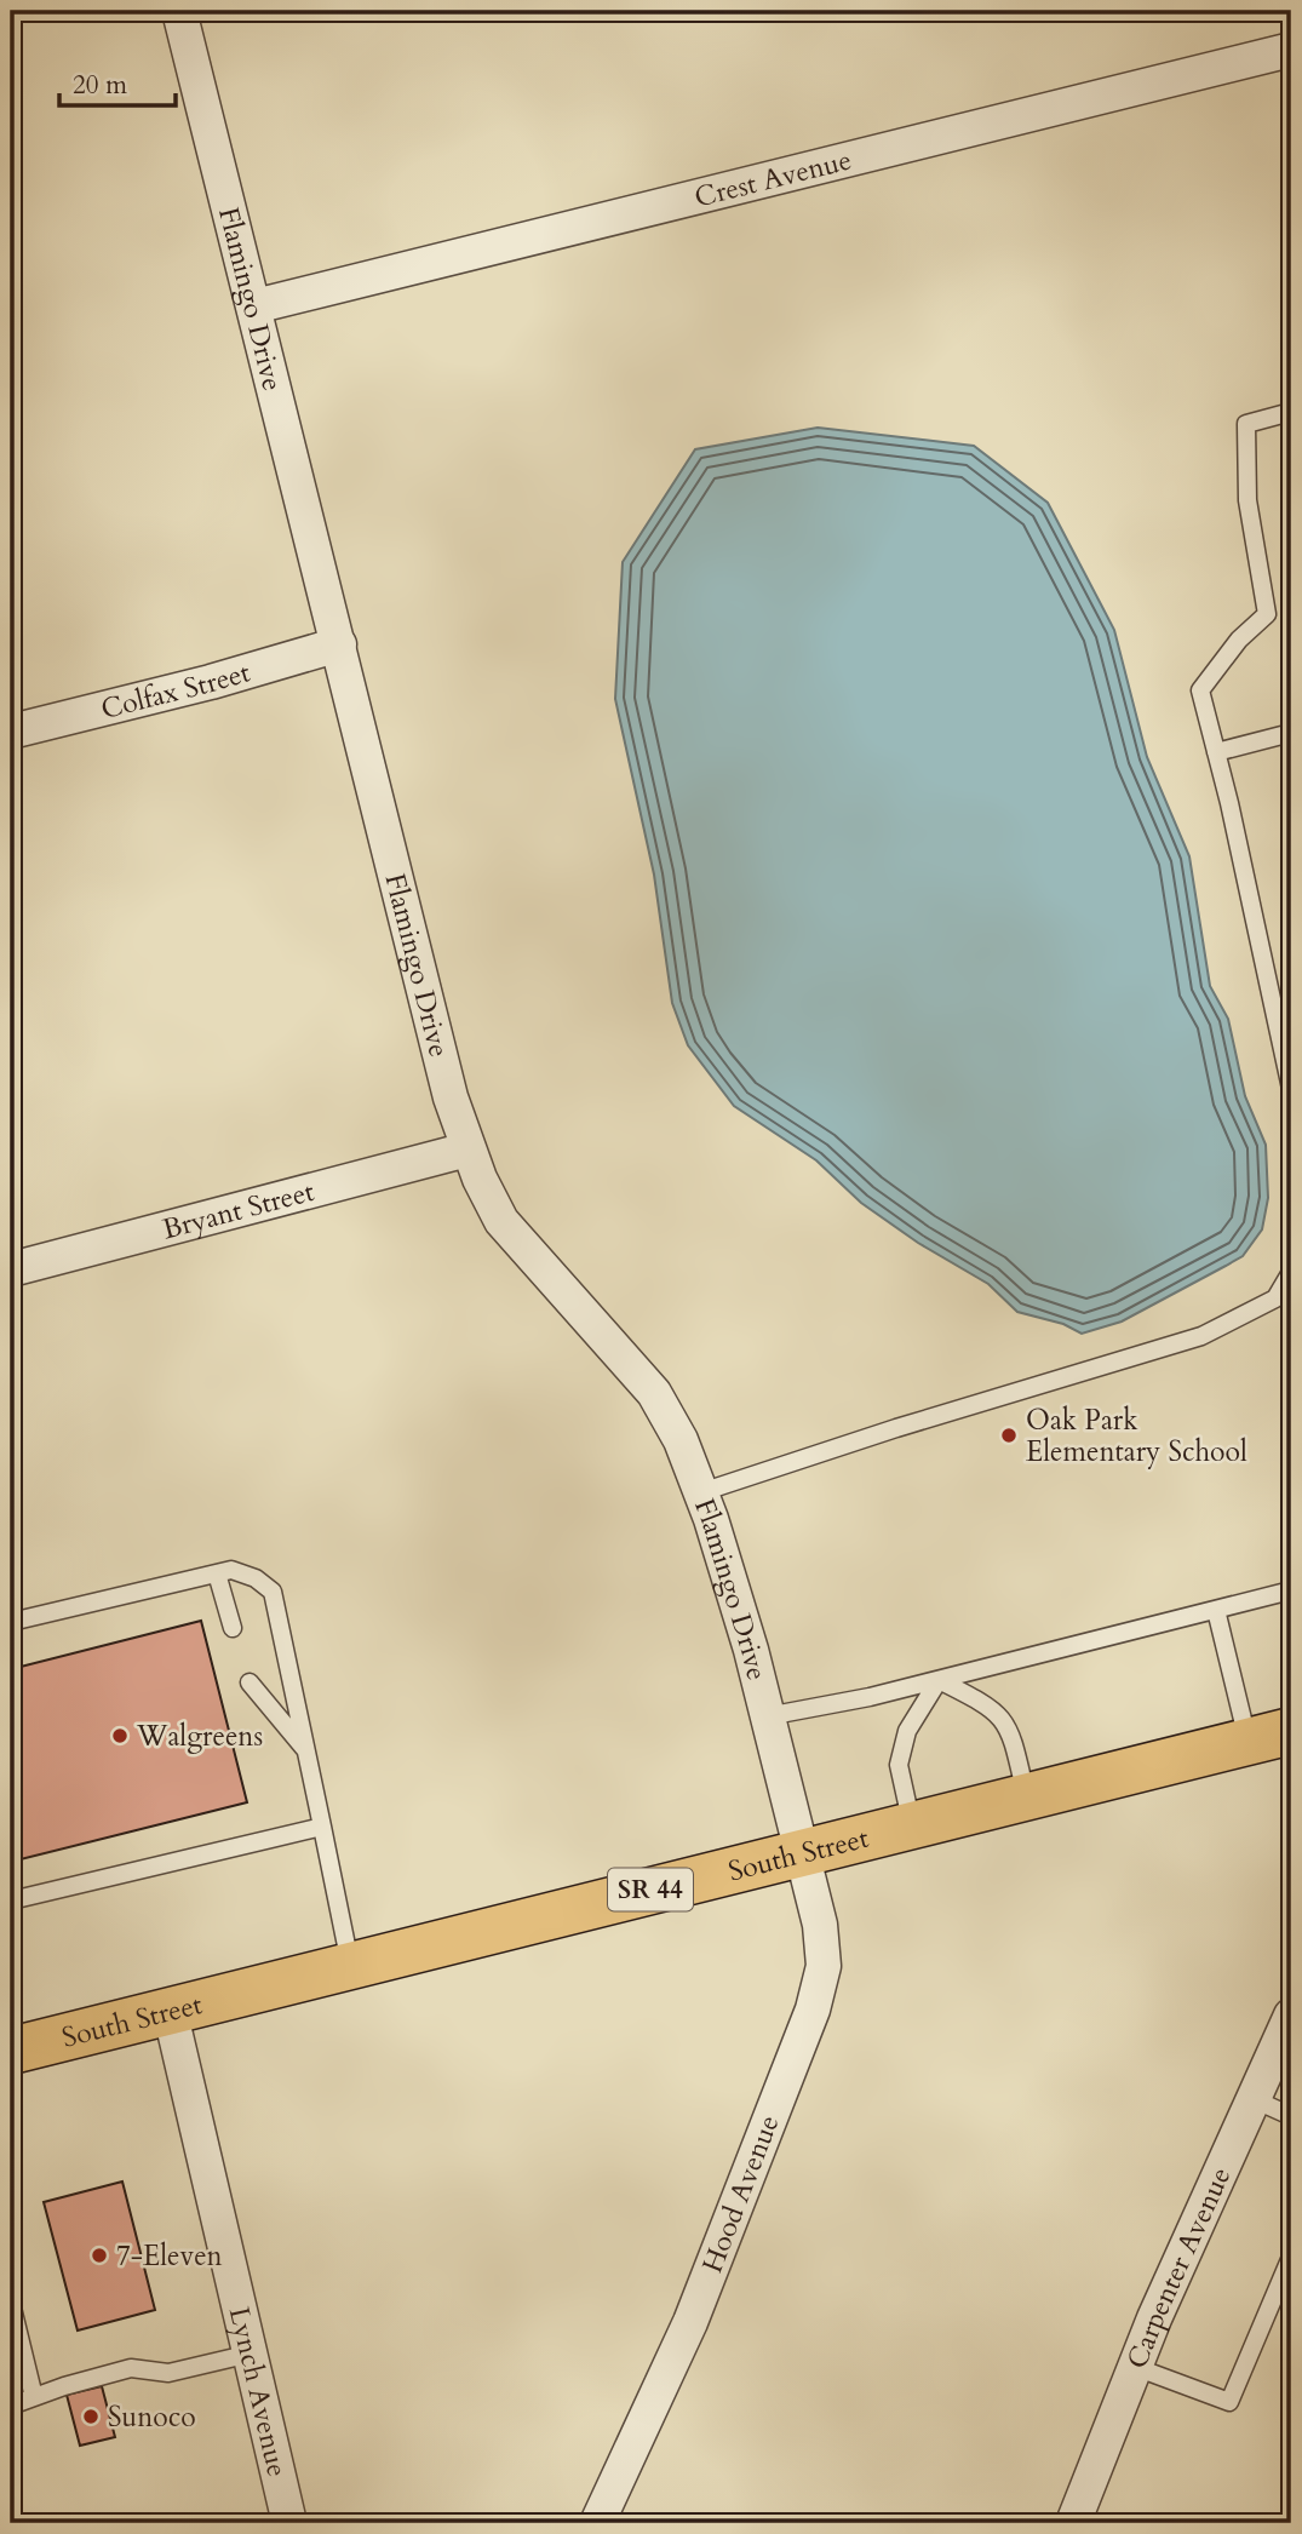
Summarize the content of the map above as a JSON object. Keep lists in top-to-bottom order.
{
  "streets": {
    "main road": ["South Street", "SR 44"],
    "street": [
      "Crest Avenue",
      "Flamingo Drive",
      "Colfax Street",
      "Bryant Street",
      "Hood Avenue",
      "Carpenter Avenue",
      "Lynch Avenue"
    ]
  },
  "crossings": [
    ["Crest Avenue", "Flamingo Drive"],
    ["Flamingo Drive", "Colfax Street"],
    ["Flamingo Drive", "Bryant Street"],
    ["Flamingo Drive", "South Street"],
    ["Flamingo Drive", "Hood Avenue"],
    ["South Street", "Hood Avenue"],
    ["South Street", "Lynch Avenue"]
  ],
  "places": [
    "Oak Park Elementary School",
    "Walgreens",
    "7-Eleven",
    "Sunoco"
  ],
  "scale_bar": "20 m"
}
